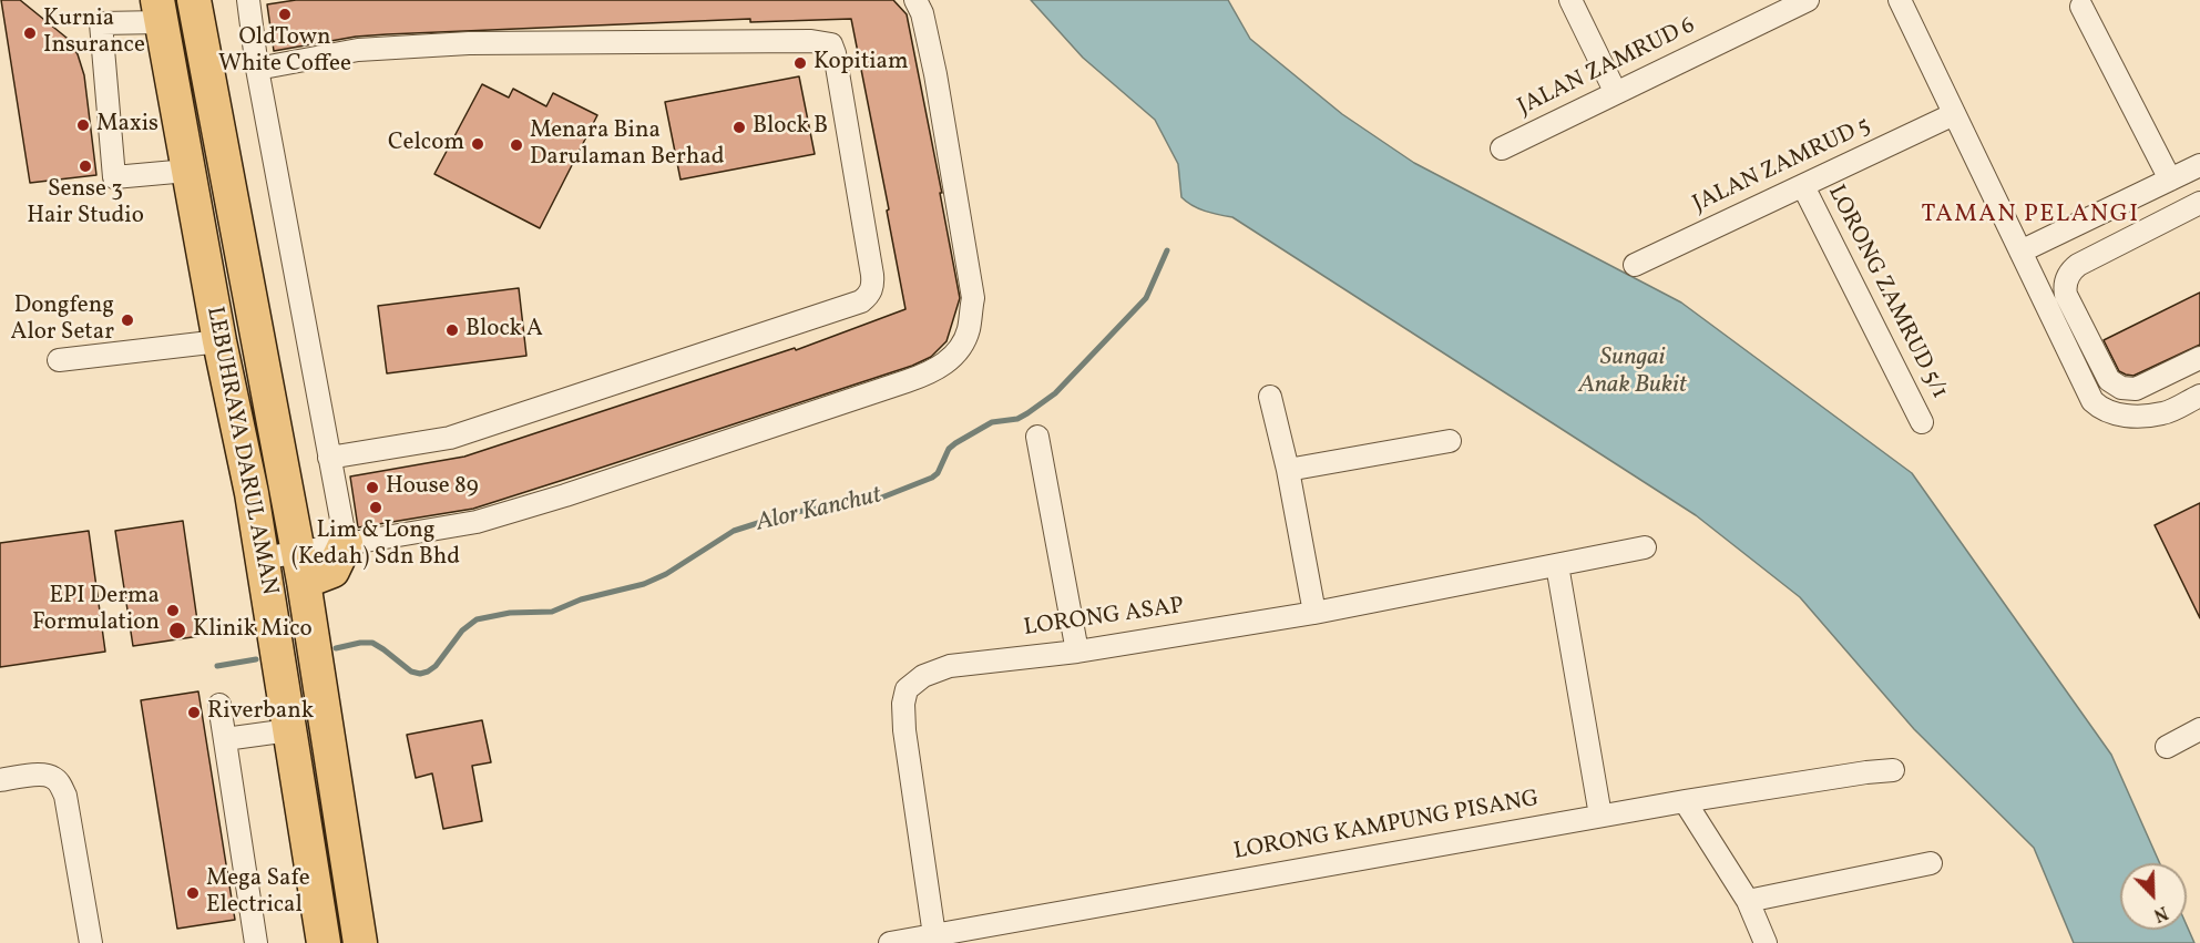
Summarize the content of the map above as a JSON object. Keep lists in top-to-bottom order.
{
  "streets": {
    "main road": ["LEBUHRAYA DARUL AMAN"],
    "street": [
      "JALAN ZAMRUD 6",
      "JALAN ZAMRUD 5",
      "LORONG ZAMRUD 5/1",
      "LORONG ASAP",
      "LORONG KAMPUNG PISANG"
    ]
  },
  "crossings": [
    ["JALAN ZAMRUD 5", "LORONG ZAMRUD 5/1"],
    ["LORONG ASAP", "LORONG KAMPUNG PISANG"]
  ],
  "districts": ["TAMAN PELANGI"],
  "water": ["Sungai Anak Bukit", "Alor Kanchut"],
  "places": [
    "OldTown White Coffee",
    "Kurnia Insurance",
    "Kopitiam",
    "Maxis",
    "Block B",
    "Celcom",
    "Menara Bina Darulaman Berhad",
    "Sense 3 Hair Studio",
    "Dongfeng Alor Setar",
    "Block A",
    "House 89",
    "Lim & Long (Kedah) Sdn Bhd",
    "EPI Derma Formulation",
    "Klinik Mico",
    "Riverbank",
    "Mega Safe Electrical"
  ],
  "north": "bottom right"
}
